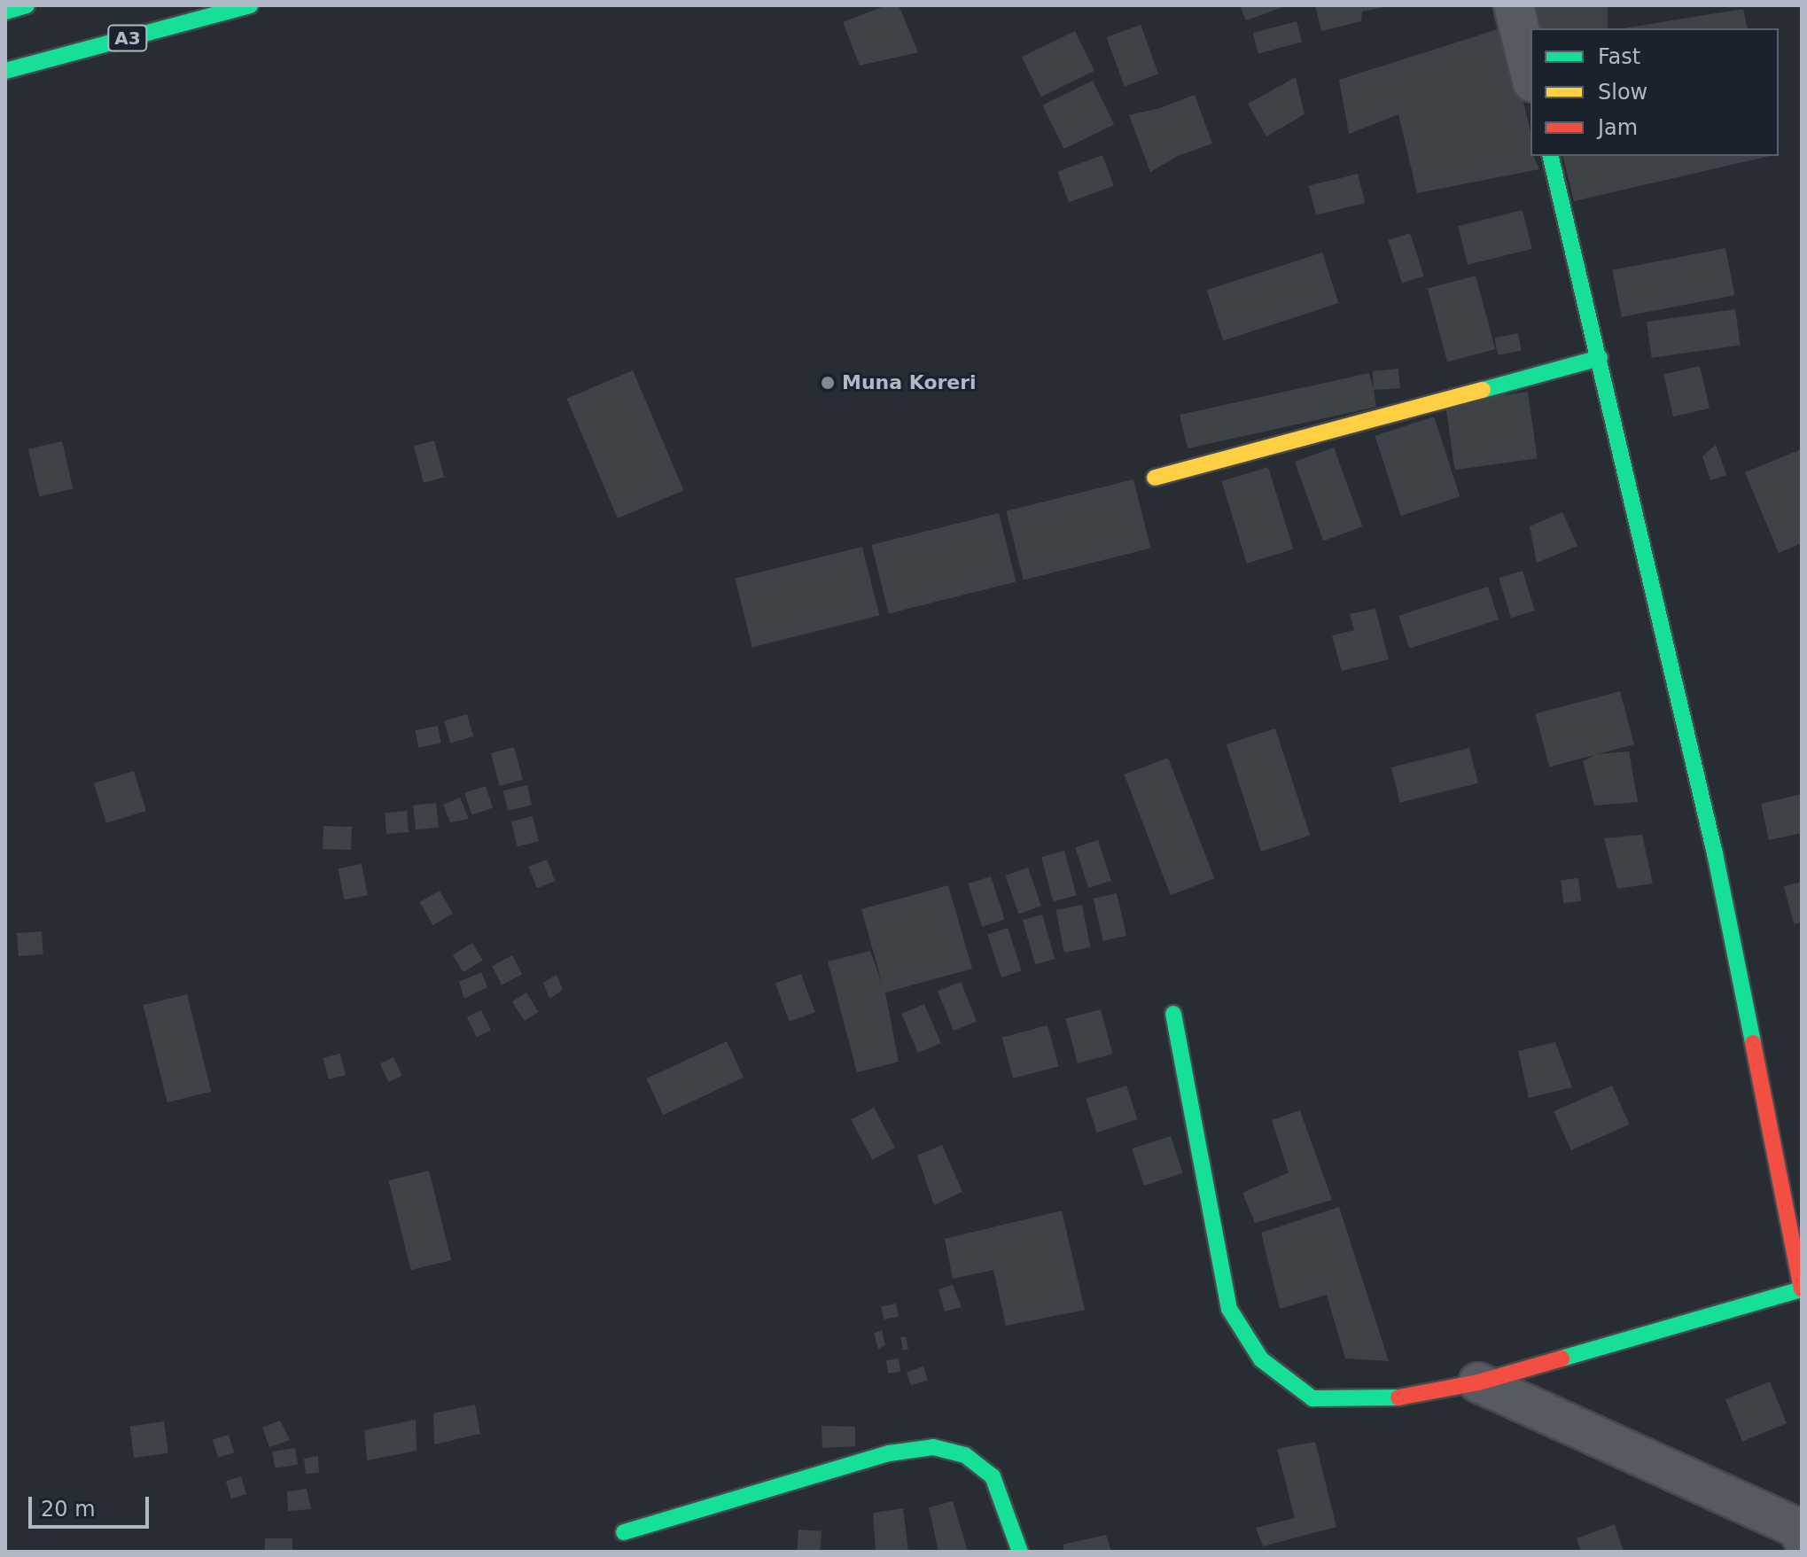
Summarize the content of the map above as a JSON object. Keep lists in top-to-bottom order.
{
  "streets": {
    "main road": ["A3"]
  },
  "places": ["Muna Koreri"],
  "legend": ["Fast", "Slow", "Jam"],
  "scale_bar": "20 m"
}
